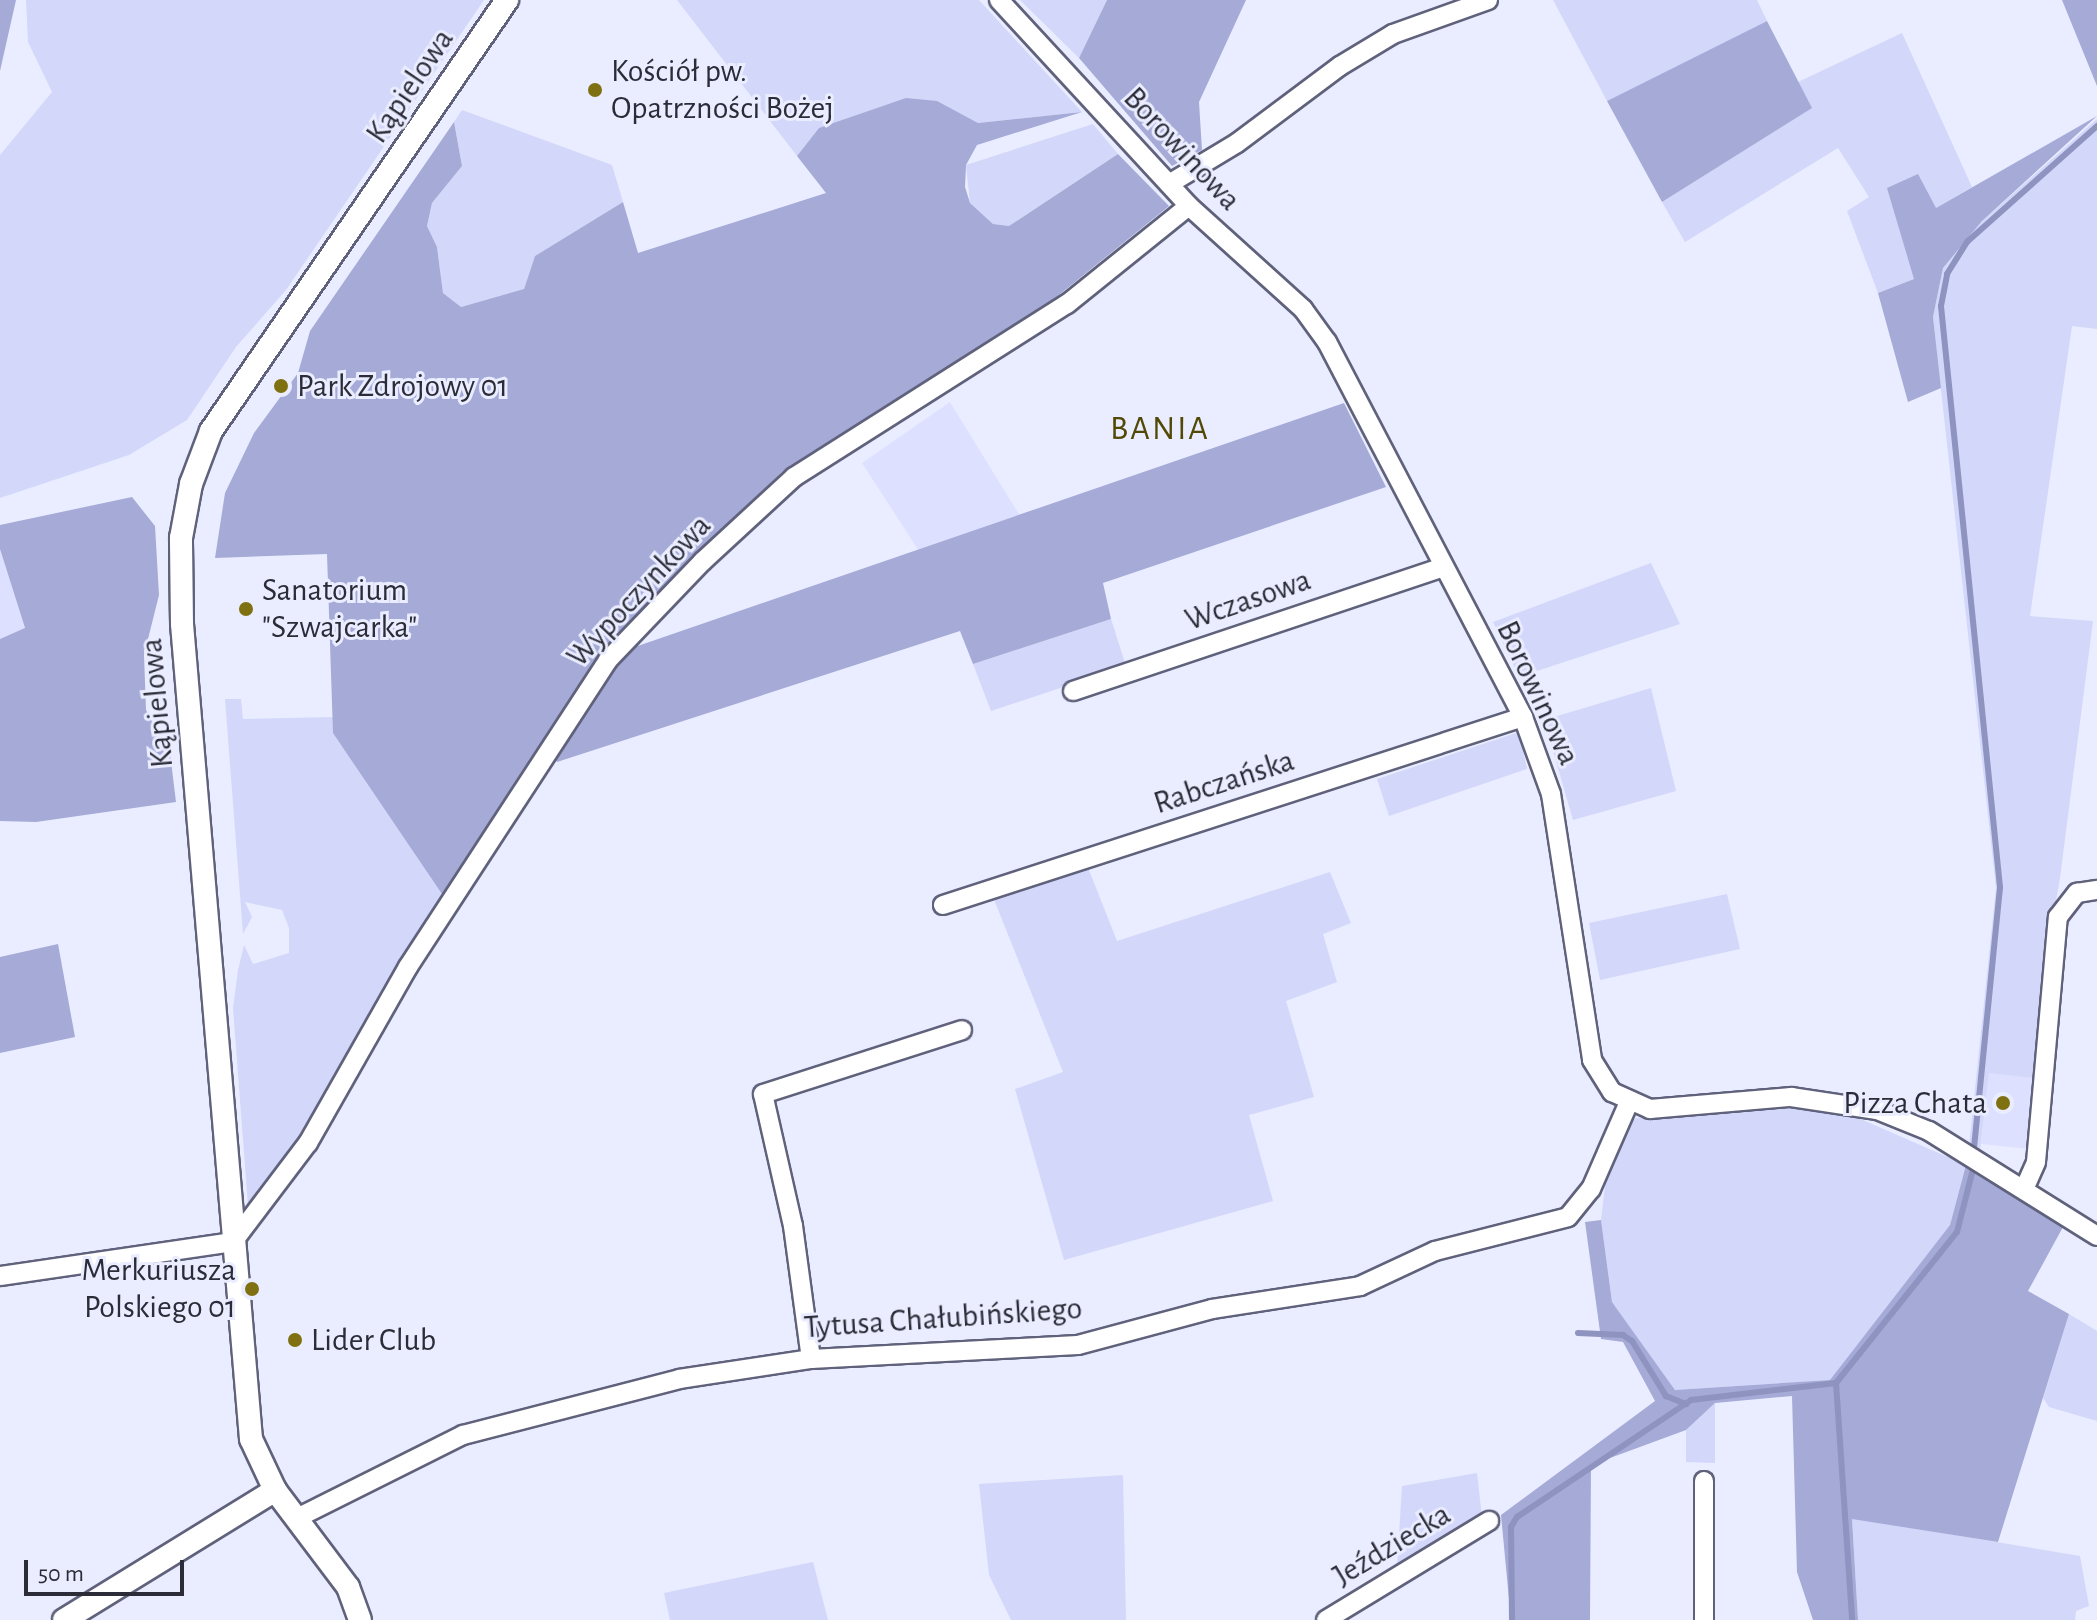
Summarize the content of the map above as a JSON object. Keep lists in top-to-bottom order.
{
  "streets": {
    "street": [
      "Kąpielowa",
      "Borowinowa",
      "Wypoczynkowa",
      "Wczasowa",
      "Rabczańska",
      "Tytusa Chałubińskiego",
      "Jeździecka"
    ]
  },
  "crossings": [
    ["Kąpielowa", "Wypoczynkowa"],
    ["Kąpielowa", "Tytusa Chałubińskiego"],
    ["Borowinowa", "Wypoczynkowa"],
    ["Borowinowa", "Wczasowa"],
    ["Borowinowa", "Rabczańska"],
    ["Borowinowa", "Tytusa Chałubińskiego"]
  ],
  "districts": ["BANIA"],
  "places": [
    "Kościół pw. Opatrzności Bożej",
    "Park Zdrojowy 01",
    "Sanatorium \"Szwajcarka\"",
    "Pizza Chata",
    "Merkuriusza Polskiego 01",
    "Lider Club"
  ],
  "scale_bar": "50 m"
}
